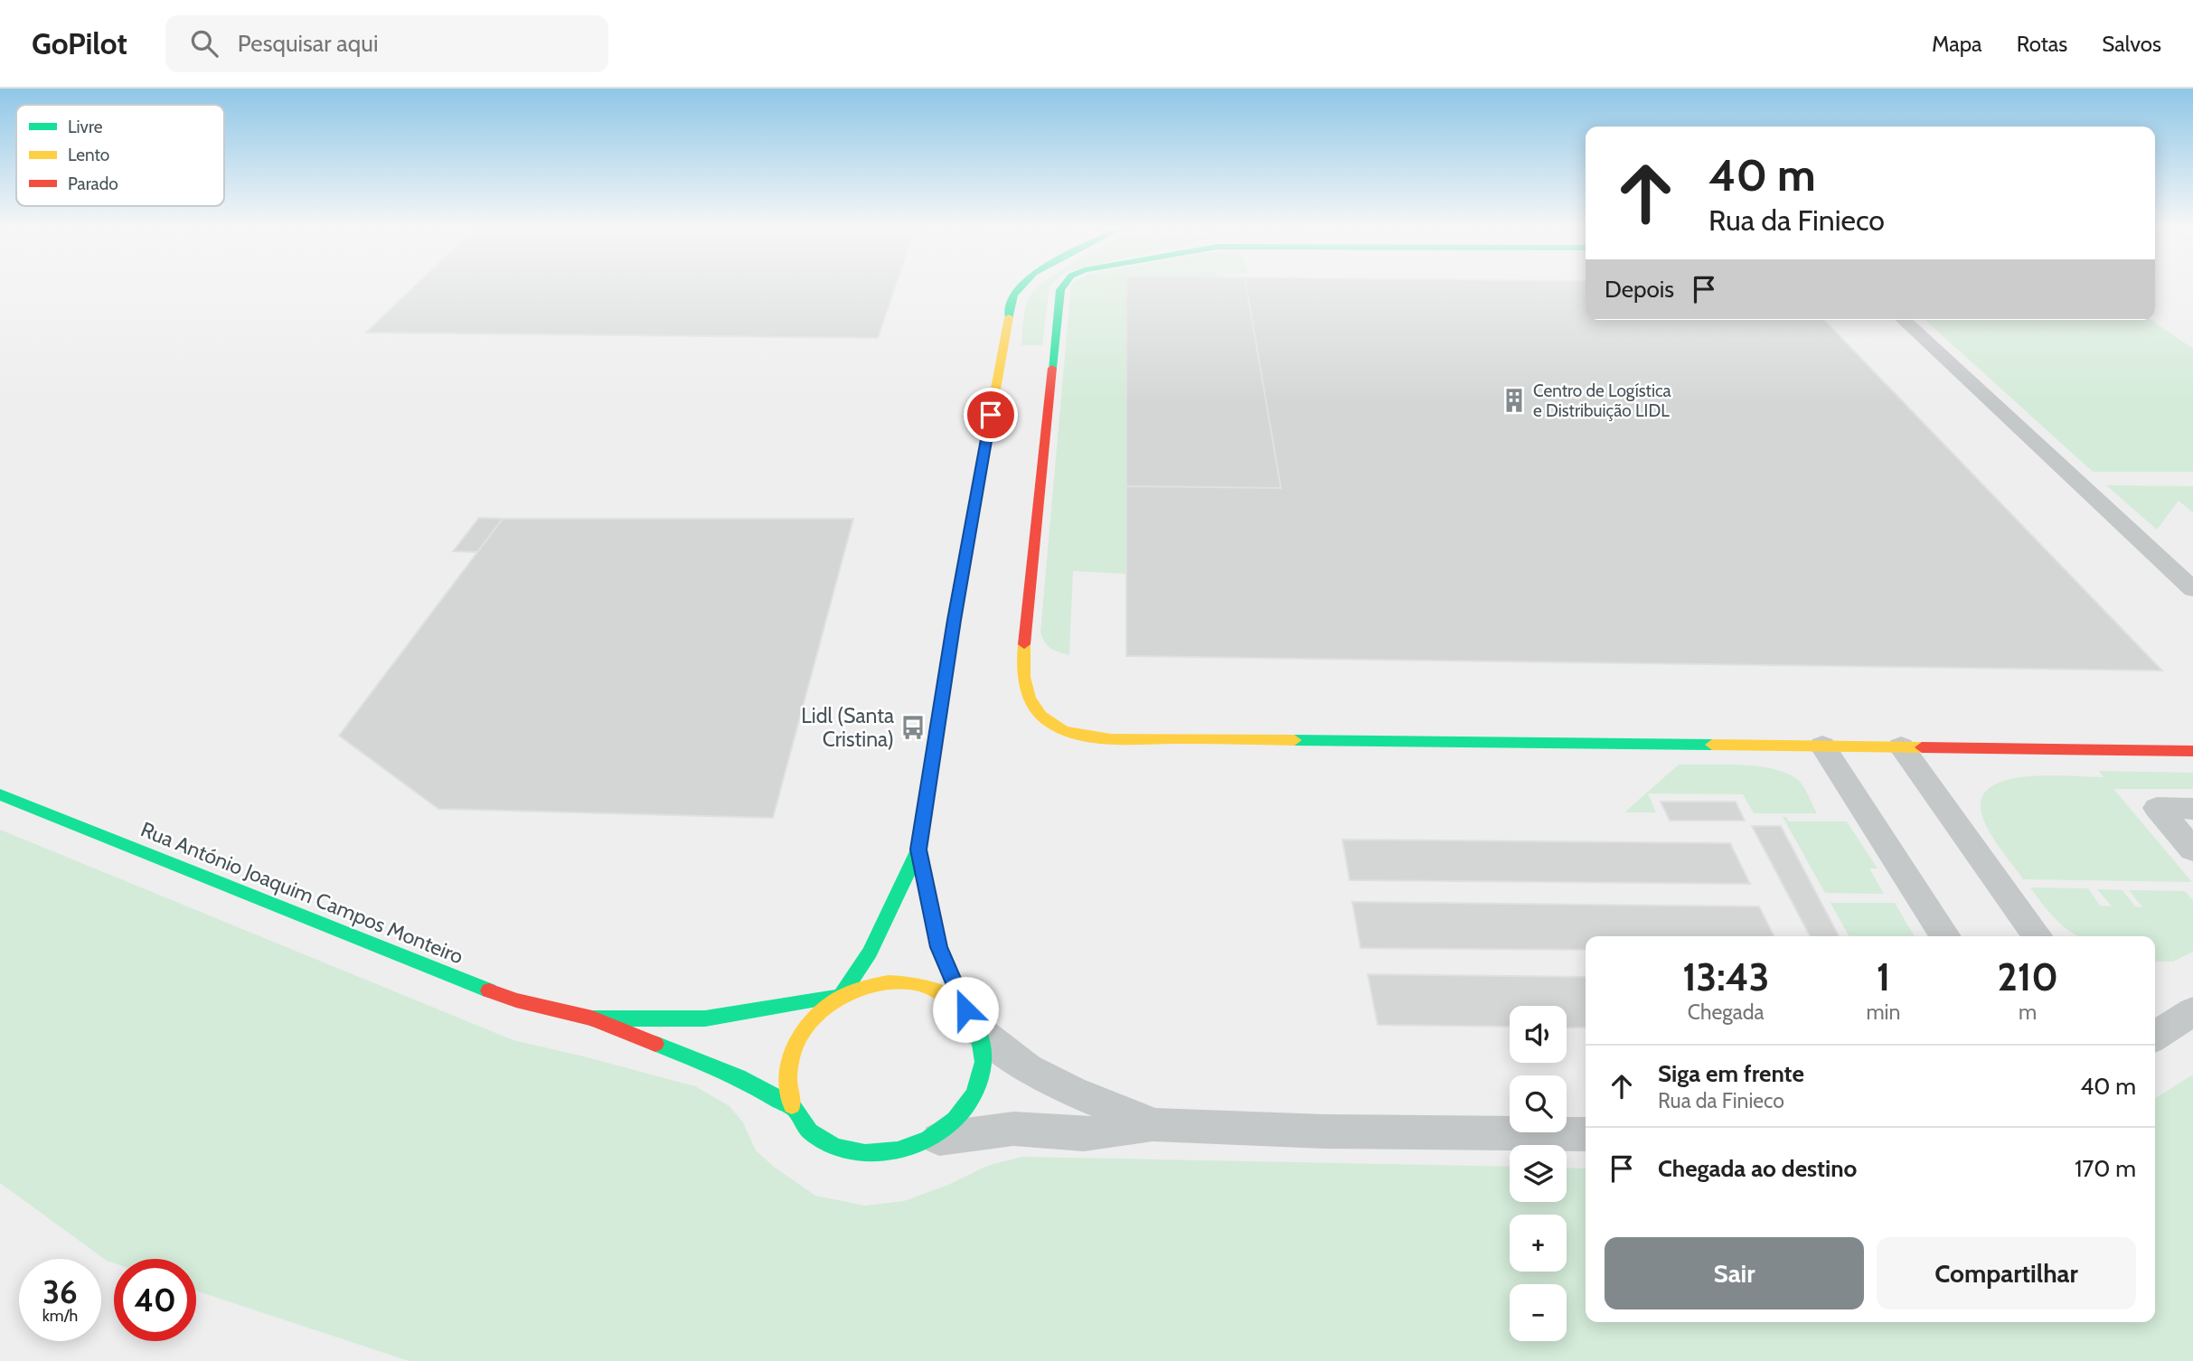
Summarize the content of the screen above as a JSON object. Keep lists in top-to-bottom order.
{
  "streets": {
    "street": ["Rua António Joaquim Campos Monteiro"]
  },
  "places": {
    "building": ["Centro de Logística e Distribuição LIDL"],
    "bus stop": ["Lidl (Santa Cristina)"]
  },
  "legend": ["Livre", "Lento", "Parado"],
  "page": {
    "header": "GoPilot",
    "search": "Pesquisar aqui",
    "nav": ["Mapa", "Rotas", "Salvos"],
    "turn": ["40 m", "Rua da Finieco"],
    "then": "Depois",
    "eta": [
      "13:43",
      "Chegada",
      "1",
      "min",
      "210",
      "m"
    ],
    "map_buttons": ["+", "−"],
    "list": [
      {
        "name": "Siga em frente",
        "note": "Rua da Finieco",
        "value": "40 m"
      },
      {
        "name": "Chegada ao destino",
        "value": "170 m"
      }
    ],
    "buttons": ["Sair", "Compartilhar"],
    "speed": "36 km/h",
    "limit": "40"
  }
}
